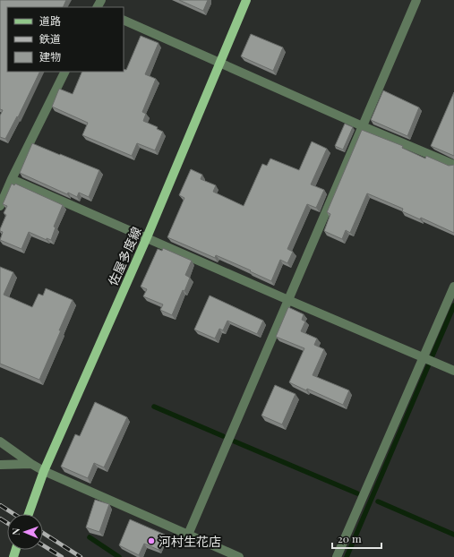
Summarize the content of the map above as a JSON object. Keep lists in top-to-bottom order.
{
  "streets": {
    "main road": ["佐屋多度線"]
  },
  "places": ["河村生花店"],
  "legend": ["道路", "鉄道", "建物"],
  "scale_bar": "20 m",
  "north": "left"
}
